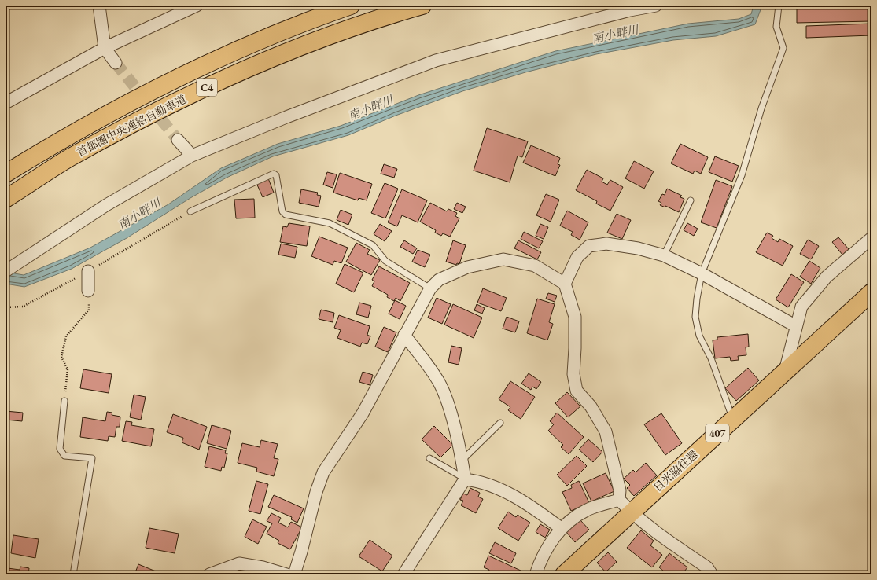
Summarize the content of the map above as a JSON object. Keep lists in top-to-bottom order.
{
  "streets": {
    "highway": [
      "C4",
      "首都圏中央連絡自動車道",
      "407",
      "日光脇往還"
    ]
  },
  "water": ["南小畔川"]
}
